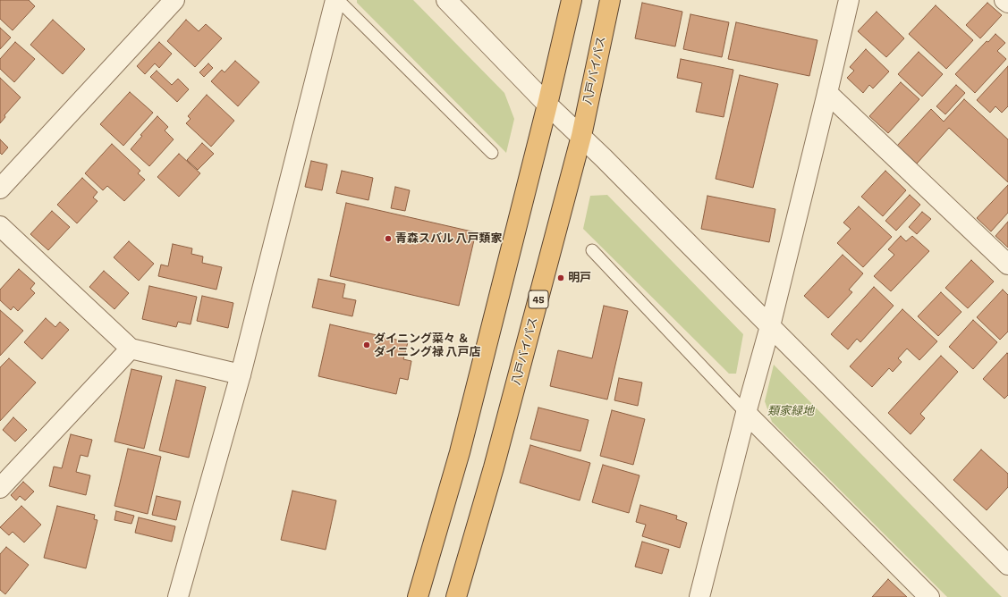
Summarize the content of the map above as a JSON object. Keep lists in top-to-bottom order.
{
  "streets": {
    "highway": ["八戸バイパス", "45"]
  },
  "parks": ["類家緑地"],
  "places": ["青森スバル 八戸類家", "明戸", "ダイニング菜々 ＆ ダイニング禄 八戸店"]
}
